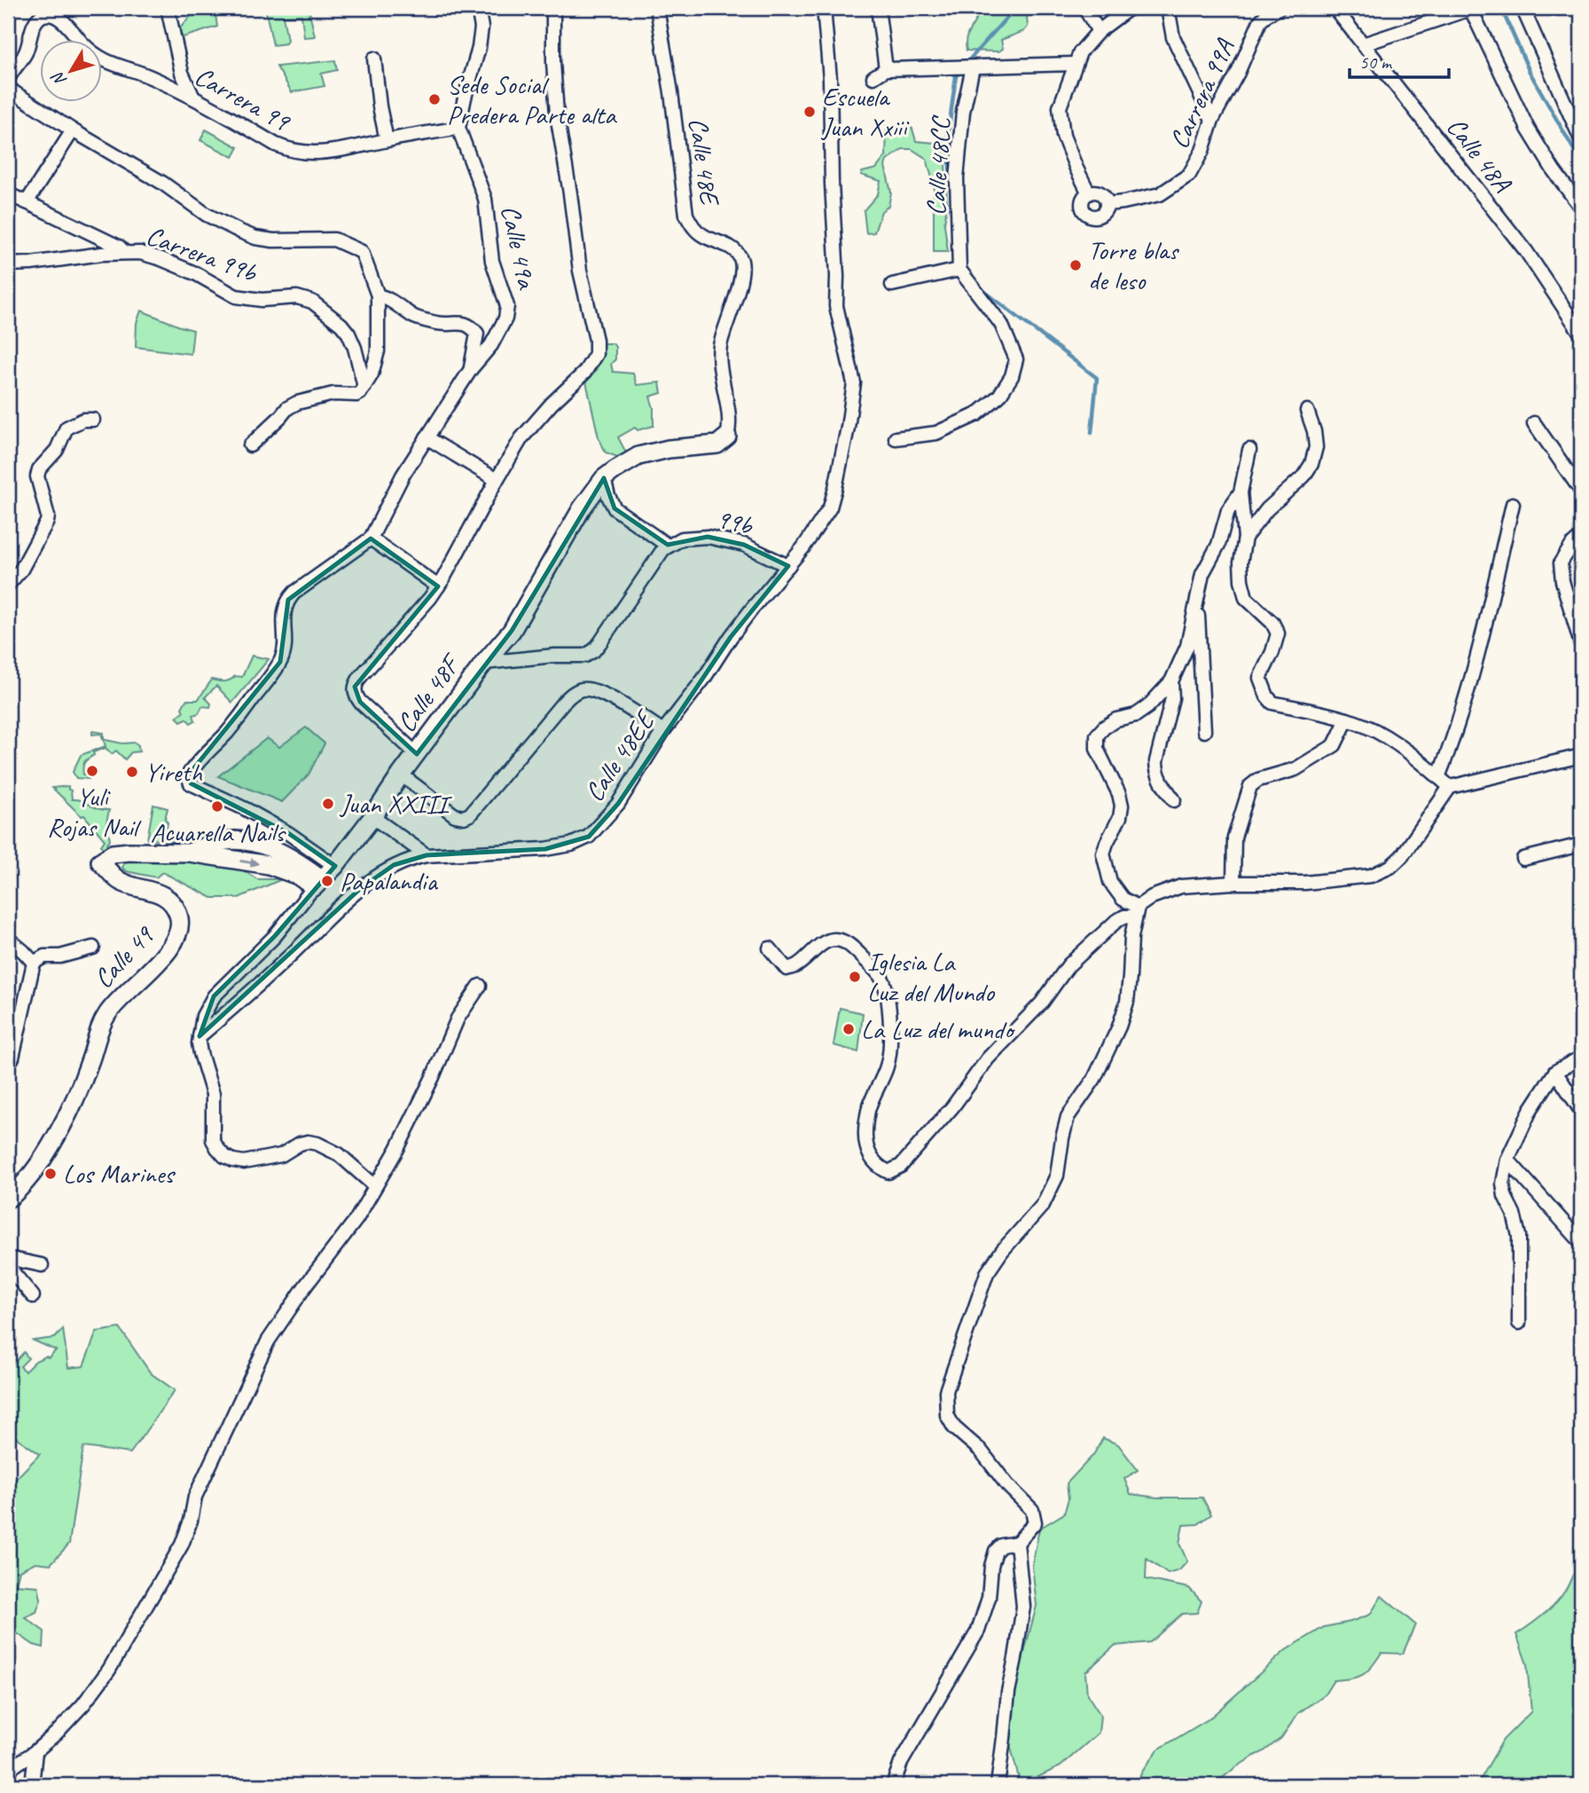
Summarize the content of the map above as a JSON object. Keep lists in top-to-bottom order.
{
  "streets": {
    "street": [
      "Carrera 99A",
      "Carrera 99",
      "Calle 48A",
      "Calle 48E",
      "Calle 48CC",
      "Calle 49a",
      "Carrera 99b",
      "99b",
      "Calle 48F",
      "Calle 48EE",
      "Calle 49"
    ]
  },
  "crossings": [
    ["Carrera 99", "Calle 49a"],
    ["Calle 48E", "Calle 48F"],
    ["99b", "Calle 48EE"],
    ["Calle 48F", "Calle 48EE"],
    ["Calle 48F", "Calle 49"]
  ],
  "places": [
    "Sede Social Predera Parte alta",
    "Escuela Juan Xxiii",
    "Torre blas de leso",
    "Yuli Rojas Nail",
    "Yireth",
    "Juan XXIII",
    "Acuarella Nails",
    "Papalandia",
    "Iglesia La Luz del Mundo",
    "La Luz del mundo",
    "Los Marines"
  ],
  "scale_bar": "50 m",
  "north": "bottom left"
}
